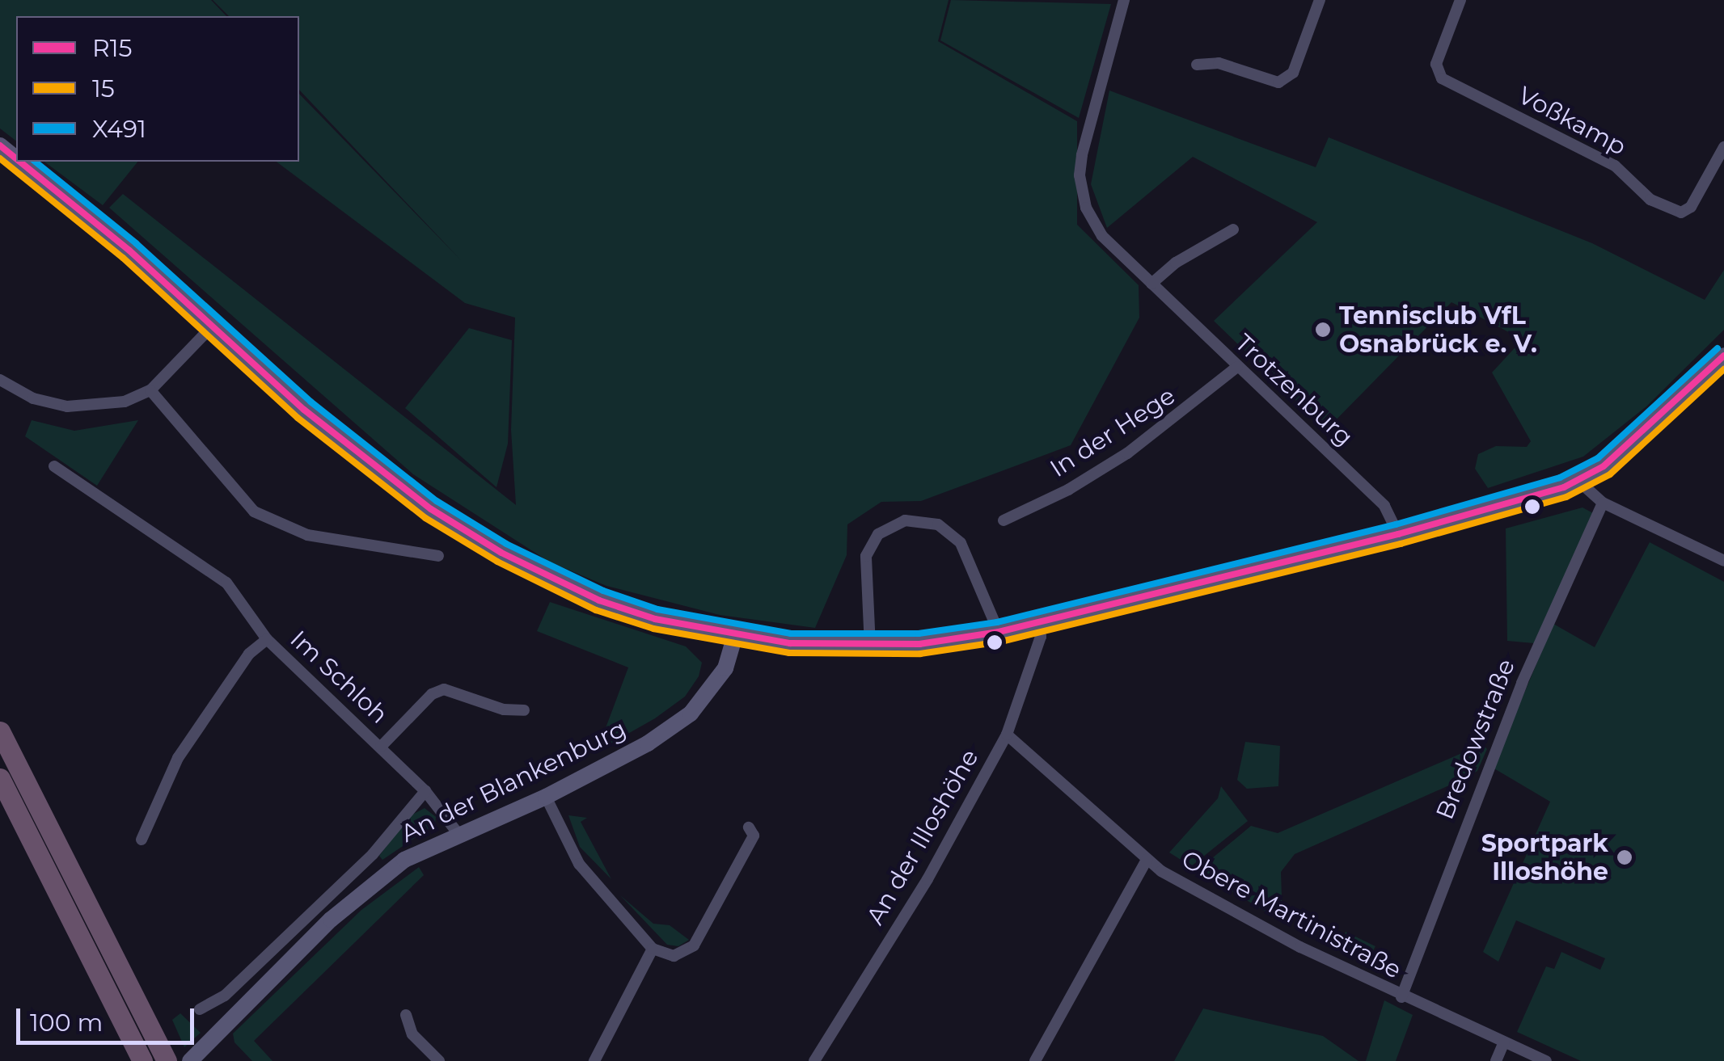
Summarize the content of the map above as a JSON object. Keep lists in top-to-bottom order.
{
  "streets": {
    "street": [
      "Voßkamp",
      "Trotzenburg",
      "In der Hege",
      "Im Schloh",
      "Bredowstraße",
      "An der Blankenburg",
      "An der Illoshöhe",
      "Obere Martinistraße"
    ]
  },
  "crossings": [
    ["Trotzenburg", "In der Hege"],
    ["Im Schloh", "An der Blankenburg"],
    ["Bredowstraße", "Obere Martinistraße"],
    ["An der Illoshöhe", "Obere Martinistraße"]
  ],
  "places": ["Tennisclub VfL Osnabrück e. V.", "Sportpark Illoshöhe"],
  "lines": ["transit line R15", "transit line 15", "transit line X491"],
  "legend": ["R15", "15", "X491"],
  "scale_bar": "100 m"
}
